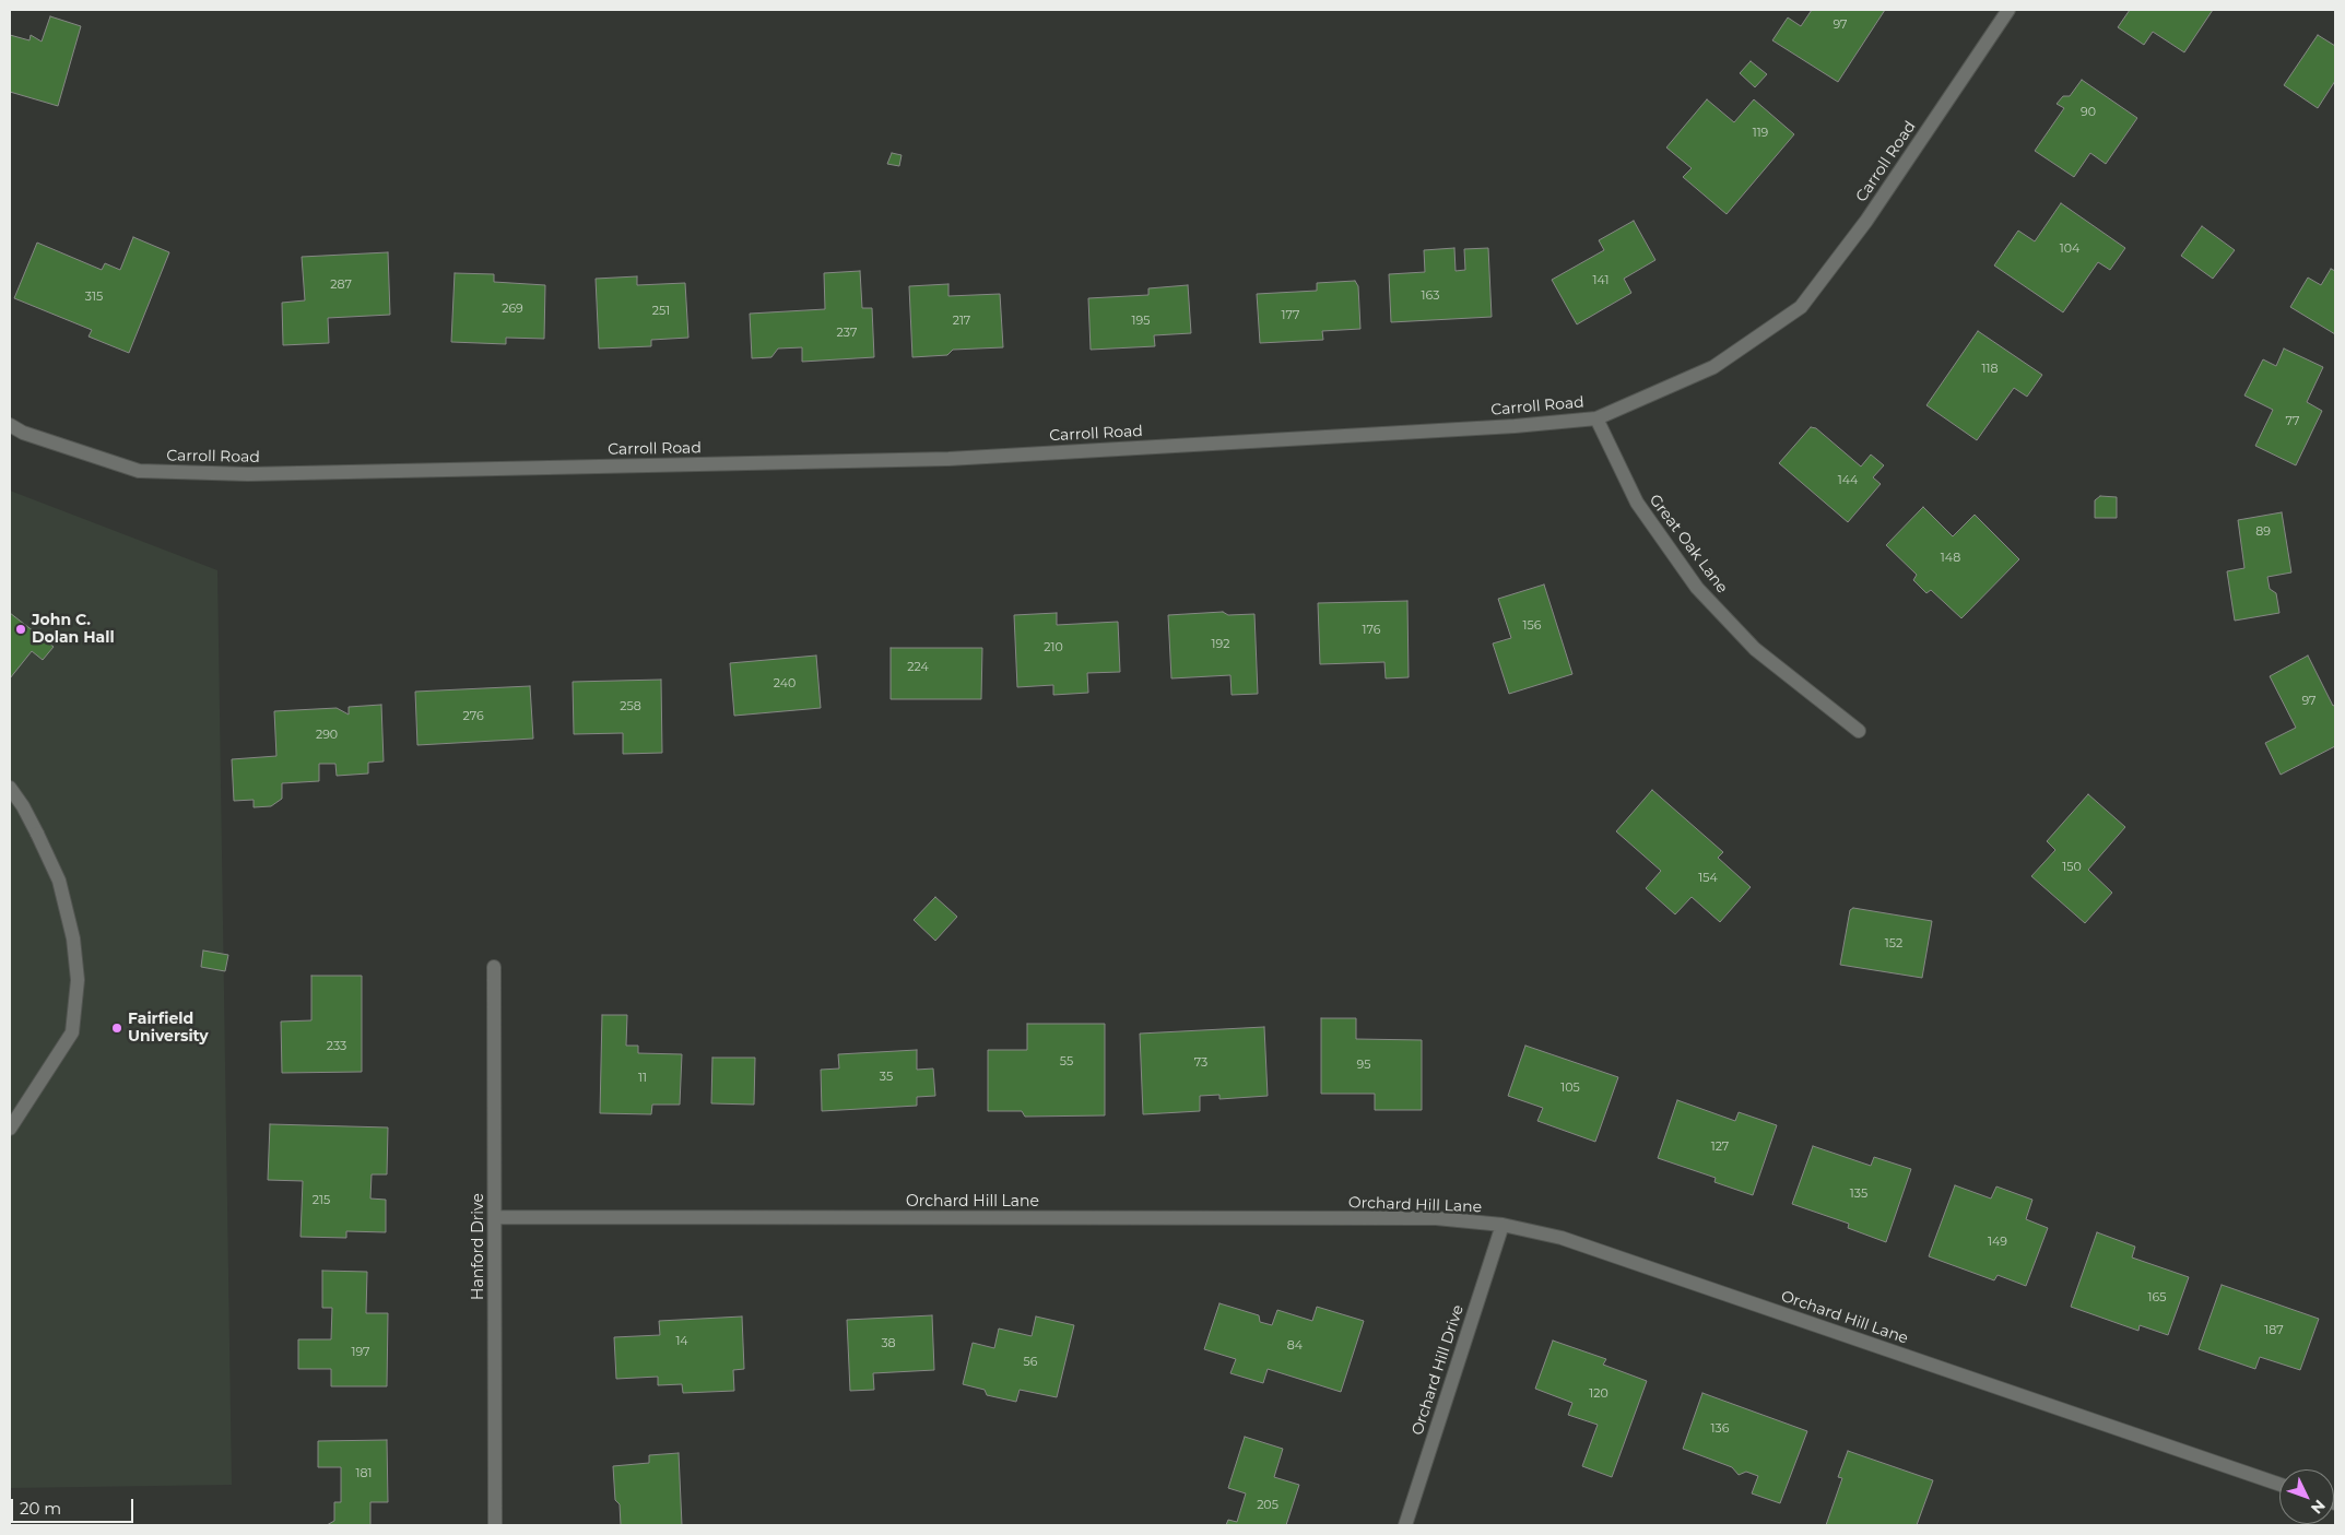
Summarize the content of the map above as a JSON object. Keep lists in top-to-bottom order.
{
  "streets": {
    "street": [
      "Carroll Road",
      "Great Oak Lane",
      "Orchard Hill Lane",
      "Hanford Drive",
      "Orchard Hill Drive"
    ]
  },
  "crossings": [
    ["Carroll Road", "Great Oak Lane"],
    ["Orchard Hill Lane", "Hanford Drive"],
    ["Orchard Hill Lane", "Orchard Hill Drive"]
  ],
  "places": ["John C. Dolan Hall", "Fairfield University"],
  "house_numbers": [
    "97",
    "90",
    "119",
    "104",
    "141",
    "287",
    "163",
    "315",
    "269",
    "251",
    "177",
    "217",
    "195",
    "237",
    "118",
    "77",
    "144",
    "89",
    "148",
    "156",
    "176",
    "192",
    "210",
    "224",
    "240",
    "97",
    "258",
    "276",
    "290",
    "150",
    "154",
    "152",
    "233",
    "55",
    "73",
    "95",
    "35",
    "11",
    "105",
    "127",
    "135",
    "215",
    "149",
    "165",
    "187",
    "14",
    "38",
    "84",
    "197",
    "56",
    "120",
    "136",
    "181",
    "205"
  ],
  "scale_bar": "20 m",
  "north": "bottom right"
}
